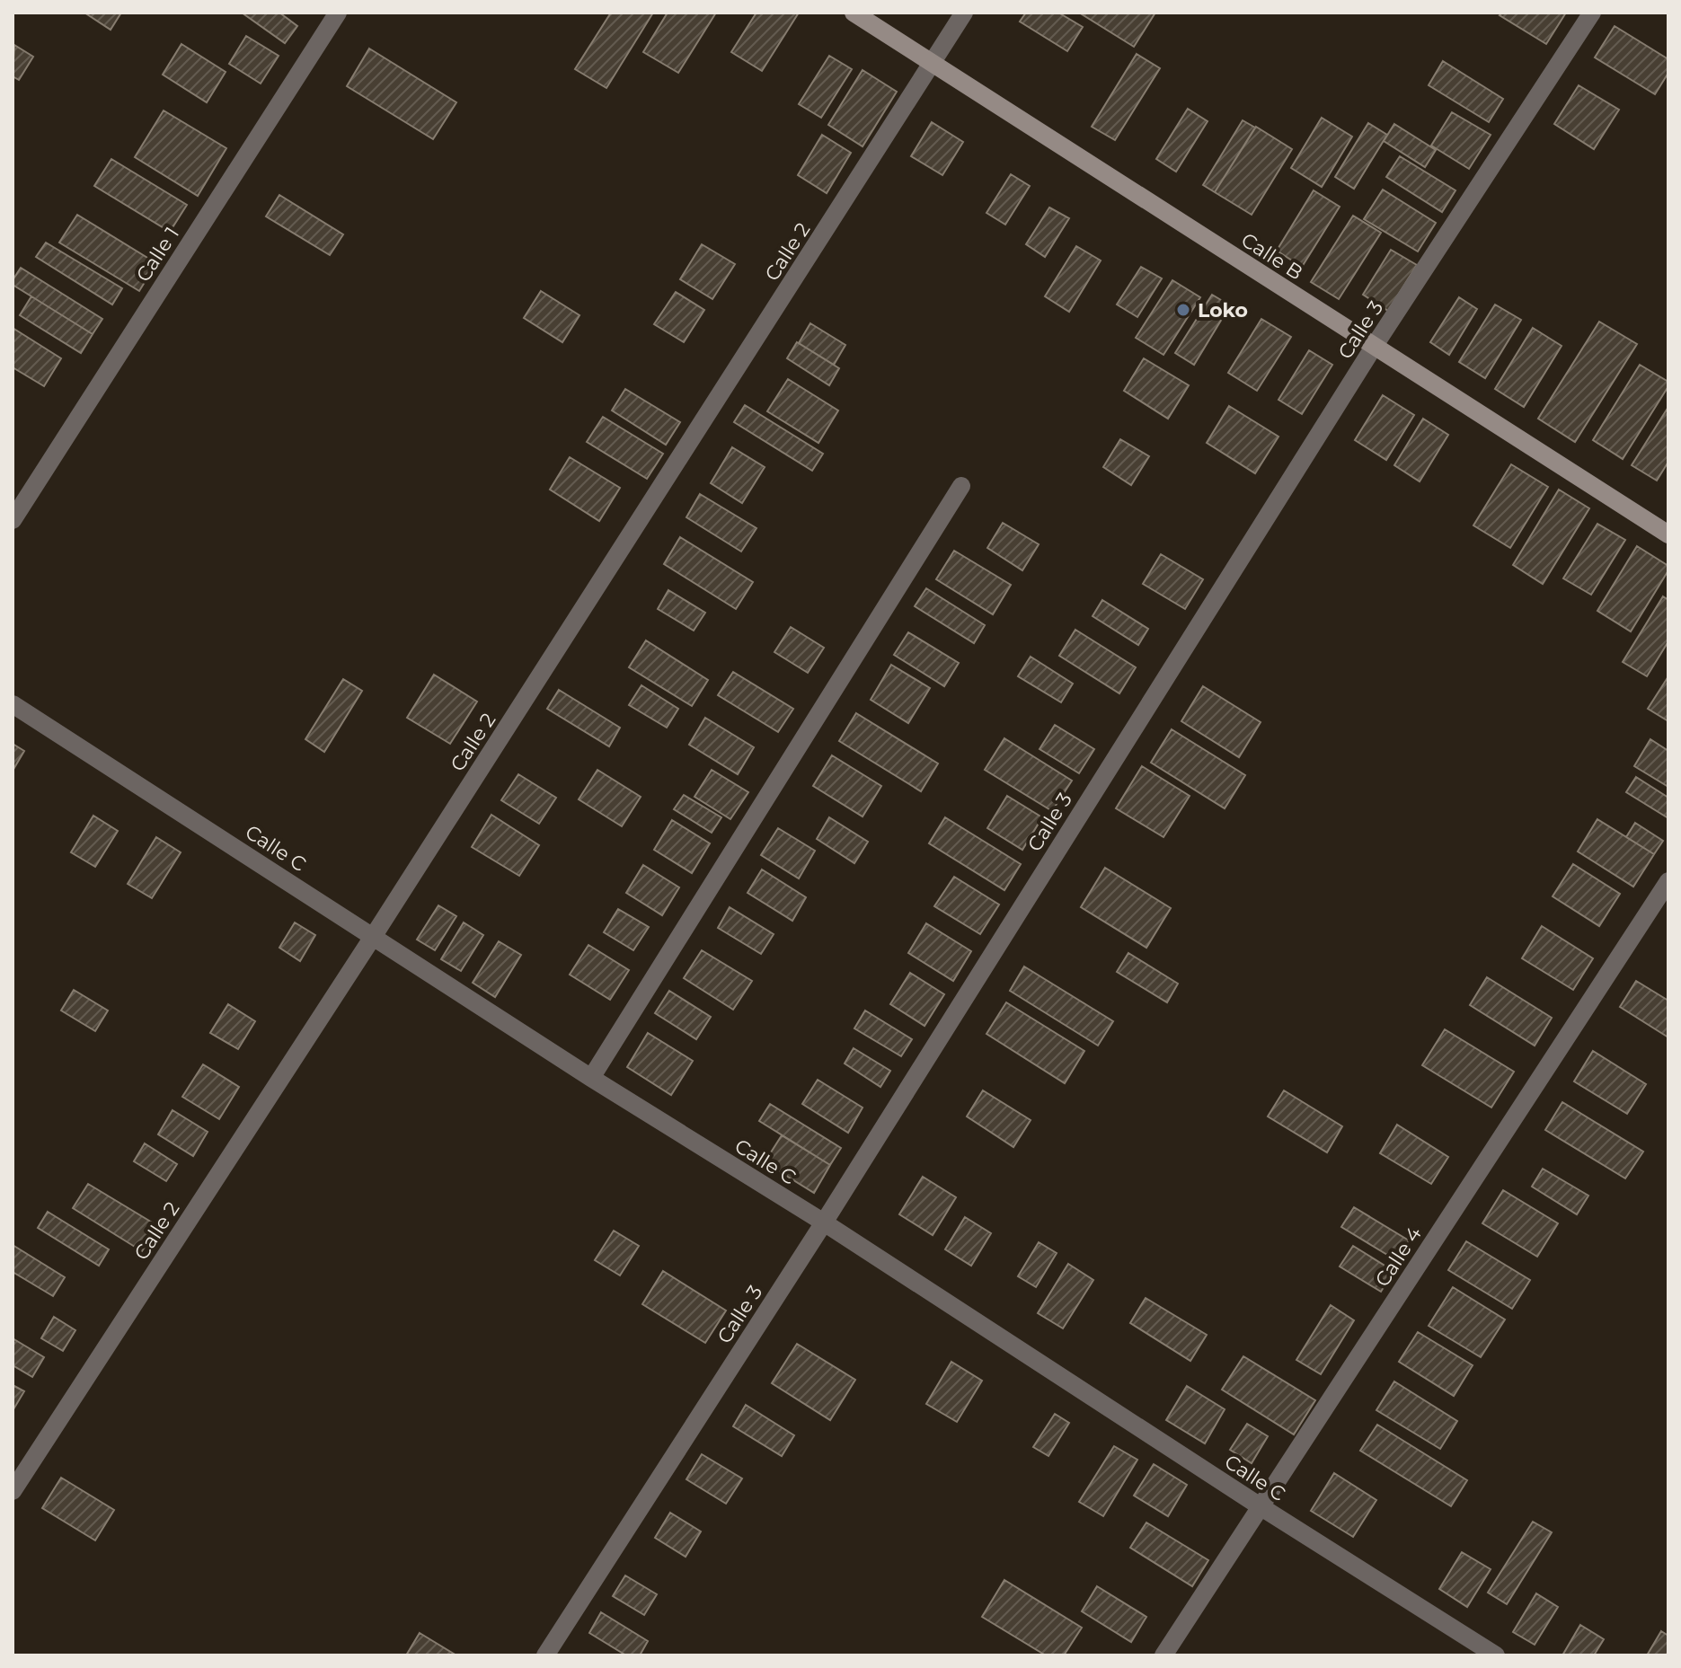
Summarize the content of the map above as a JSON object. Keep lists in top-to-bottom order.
{
  "streets": {
    "street": [
      "Calle 2",
      "Calle 1",
      "Calle B",
      "Calle 3",
      "Calle C",
      "Calle 4"
    ]
  },
  "crossings": [
    ["Calle 2", "Calle B"],
    ["Calle 2", "Calle C"],
    ["Calle B", "Calle 3"],
    ["Calle 3", "Calle C"],
    ["Calle C", "Calle 4"]
  ],
  "places": ["Loko"]
}
